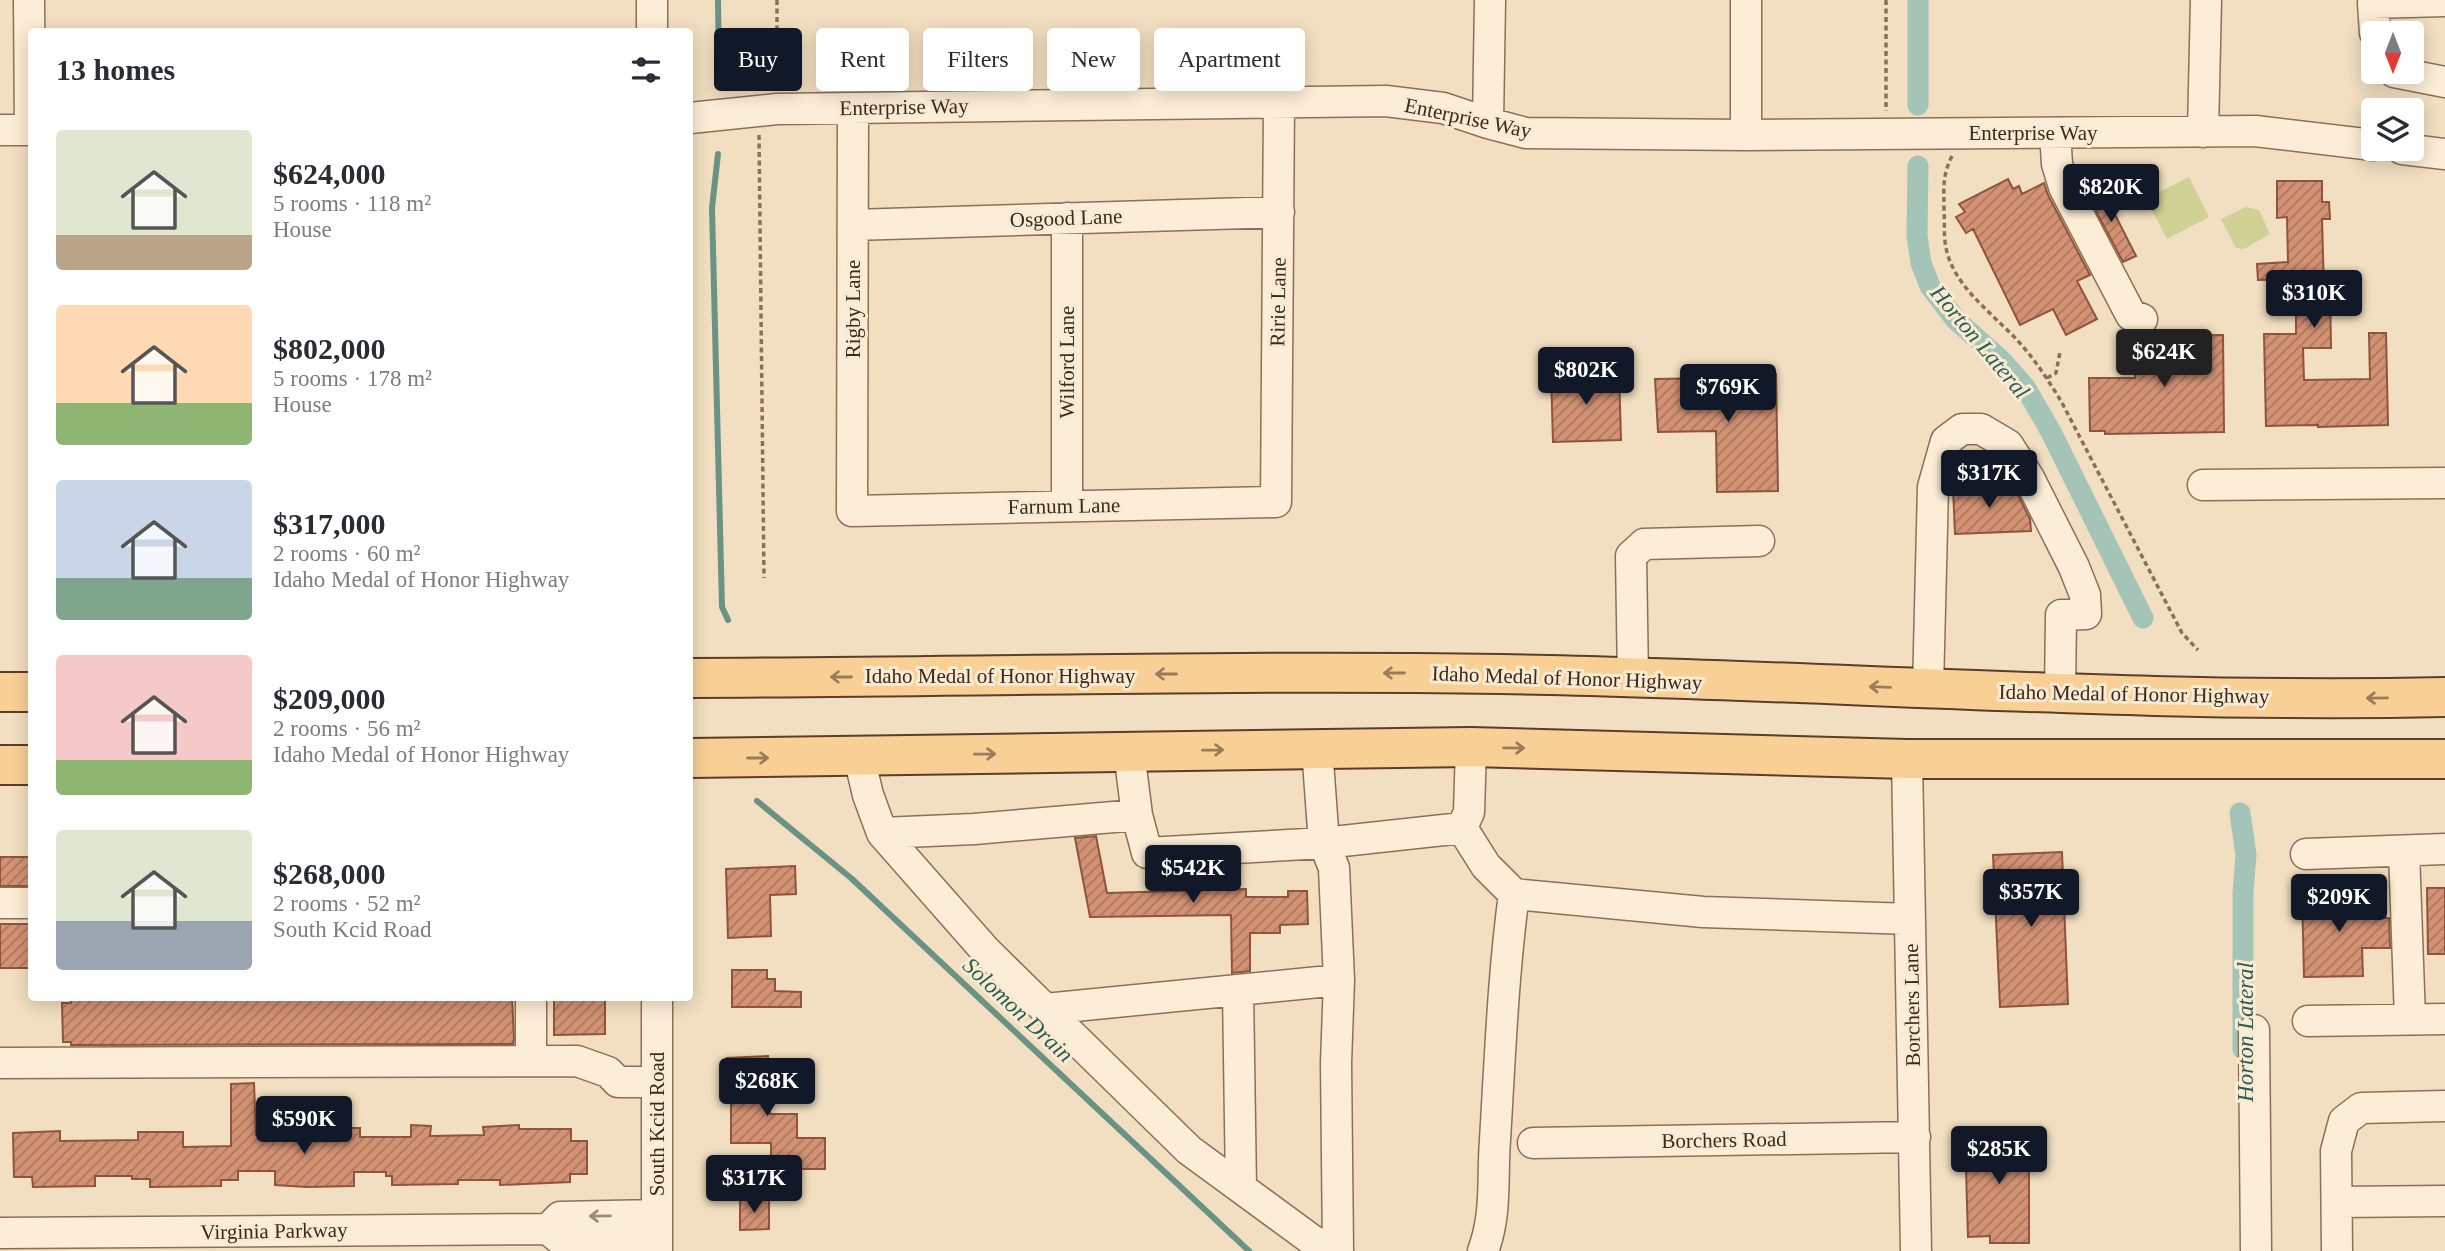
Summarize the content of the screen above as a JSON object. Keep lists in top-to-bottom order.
{
  "streets": {
    "main road": ["Idaho Medal of Honor Highway"],
    "street": [
      "Enterprise Way",
      "Osgood Lane",
      "Ririe Lane",
      "Rigby Lane",
      "Wilford Lane",
      "Farnum Lane",
      "Borchers Lane",
      "South Kcid Road",
      "Borchers Road",
      "Virginia Parkway"
    ]
  },
  "crossings": [
    ["Enterprise Way", "Ririe Lane"],
    ["Enterprise Way", "Rigby Lane"],
    ["Osgood Lane", "Ririe Lane"],
    ["Osgood Lane", "Rigby Lane"],
    ["Osgood Lane", "Wilford Lane"],
    ["Ririe Lane", "Farnum Lane"],
    ["Rigby Lane", "Farnum Lane"],
    ["Wilford Lane", "Farnum Lane"],
    ["Borchers Lane", "Borchers Road"],
    ["South Kcid Road", "Virginia Parkway"]
  ],
  "water": ["Horton Lateral", "Solomon Drain"],
  "north": "bottom",
  "page": {
    "chip": [
      "Buy",
      "Rent",
      "Filters",
      "New",
      "Apartment"
    ],
    "heading": "13 homes",
    "list": [
      {
        "name": "$624,000",
        "note": "5 rooms · 118 m² · House"
      },
      {
        "name": "$802,000",
        "note": "5 rooms · 178 m² · House"
      },
      {
        "name": "$317,000",
        "note": "2 rooms · 60 m² · Idaho Medal of Honor Highway"
      },
      {
        "name": "$209,000",
        "note": "2 rooms · 56 m² · Idaho Medal of Honor Highway"
      },
      {
        "name": "$268,000",
        "note": "2 rooms · 52 m² · South Kcid Road"
      }
    ],
    "price": [
      "$820K",
      "$310K",
      "$624K",
      "$802K",
      "$769K",
      "$317K",
      "$542K",
      "$357K",
      "$209K",
      "$268K",
      "$590K",
      "$285K",
      "$317K"
    ]
  }
}
